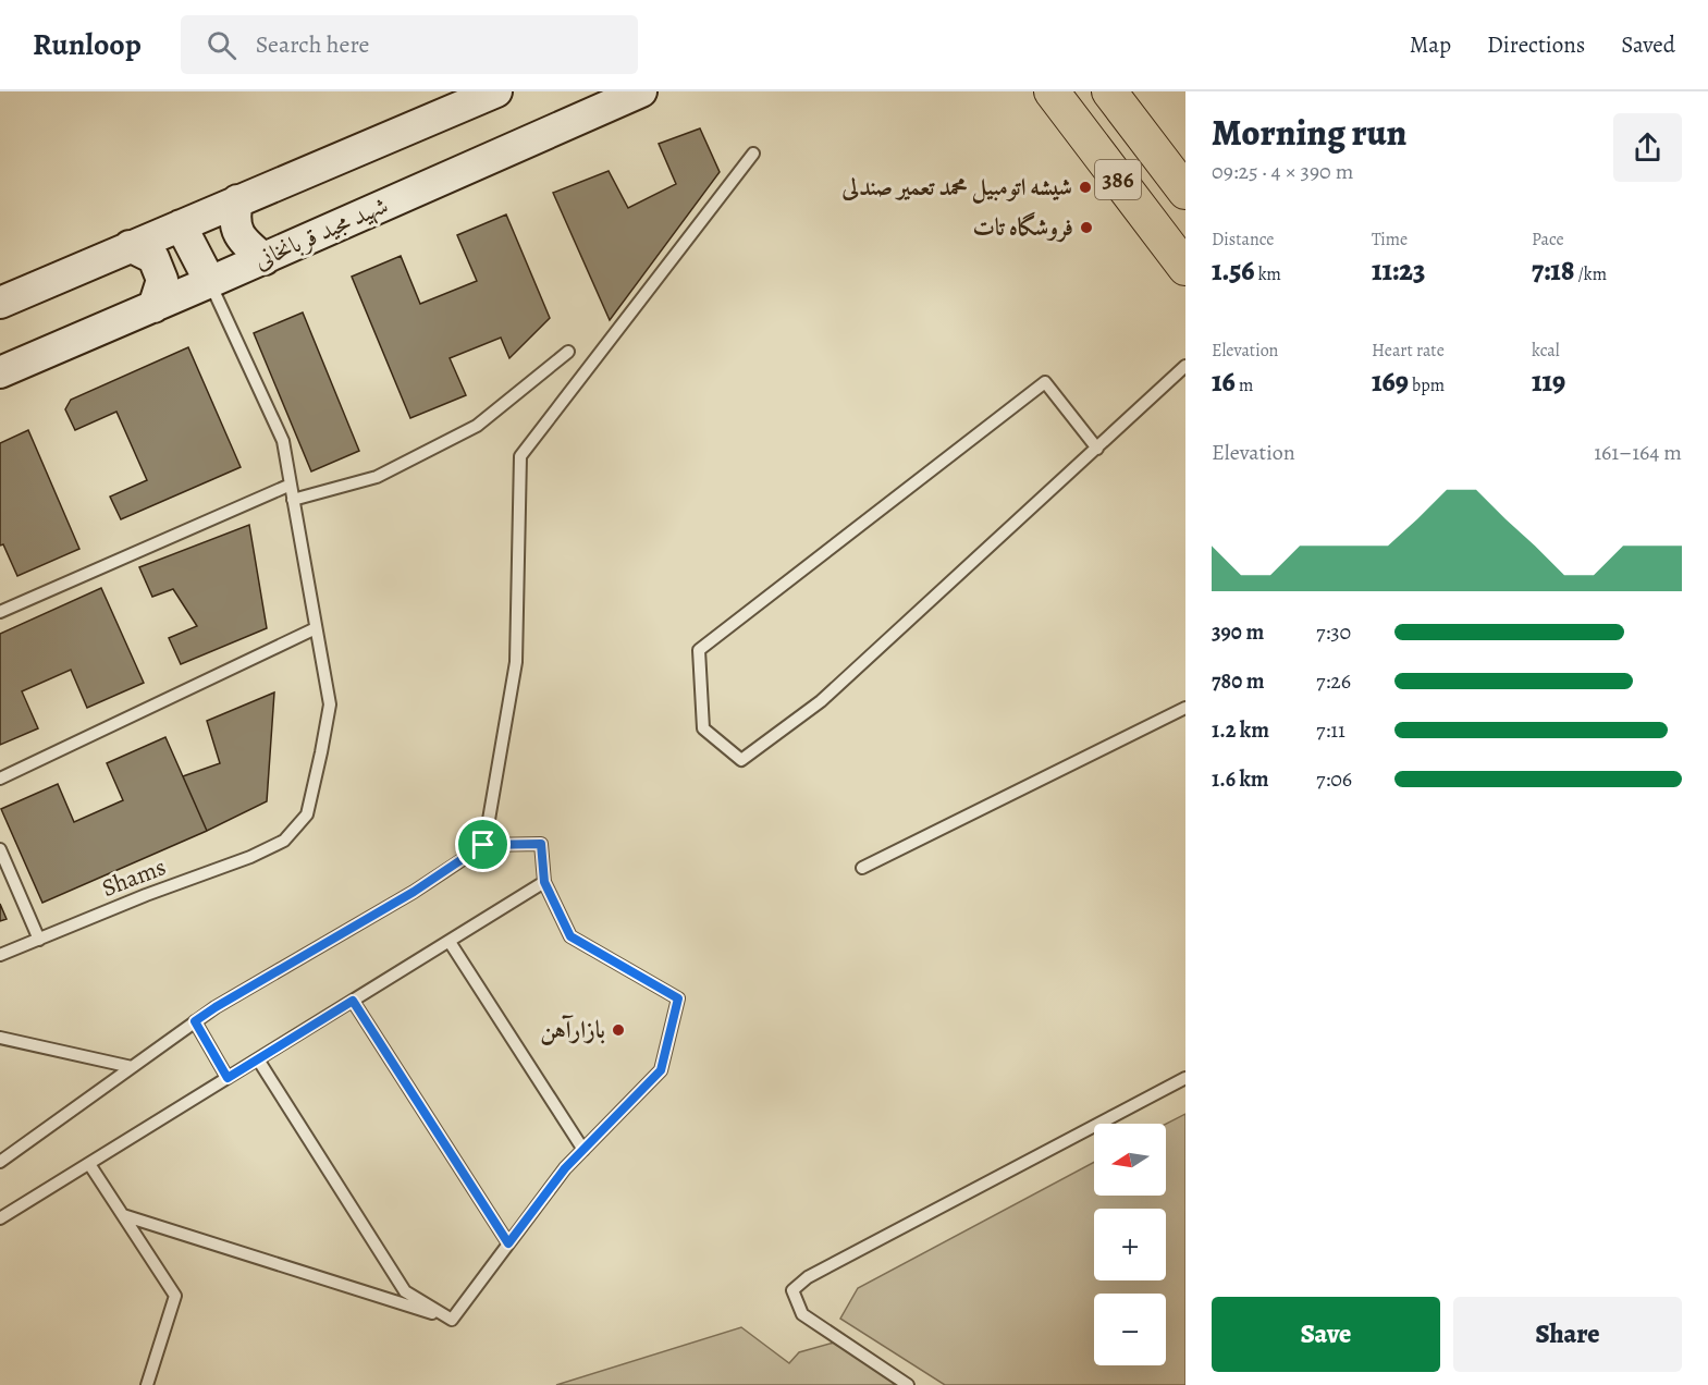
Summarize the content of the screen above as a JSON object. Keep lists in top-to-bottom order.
{
  "streets": {
    "main road": ["386", "شهید مجید قربانخانی"],
    "lane": ["Shams"]
  },
  "places": ["شیشه اتومبیل محمد تعمیر صندلی", "فروشگاه تات", "بازارآهن"],
  "north": "left",
  "page": {
    "header": "Runloop",
    "search": "Search here",
    "nav": ["Map", "Directions", "Saved"],
    "heading": ["Morning run", "09:25 · 4 × 390 m"],
    "stats": [
      ["Distance", "1.56 km"],
      ["Time", "11:23"],
      ["Pace", "7:18 /km"],
      ["Elevation", "16 m"],
      ["Heart rate", "169 bpm"],
      ["kcal", "119"]
    ],
    "chart": ["Elevation", "161–164 m"],
    "list": [
      {
        "name": "390 m",
        "note": "7:30"
      },
      {
        "name": "780 m",
        "note": "7:26"
      },
      {
        "name": "1.2 km",
        "note": "7:11"
      },
      {
        "name": "1.6 km",
        "note": "7:06"
      }
    ],
    "map_buttons": ["+", "−"],
    "buttons": ["Save", "Share"]
  }
}
